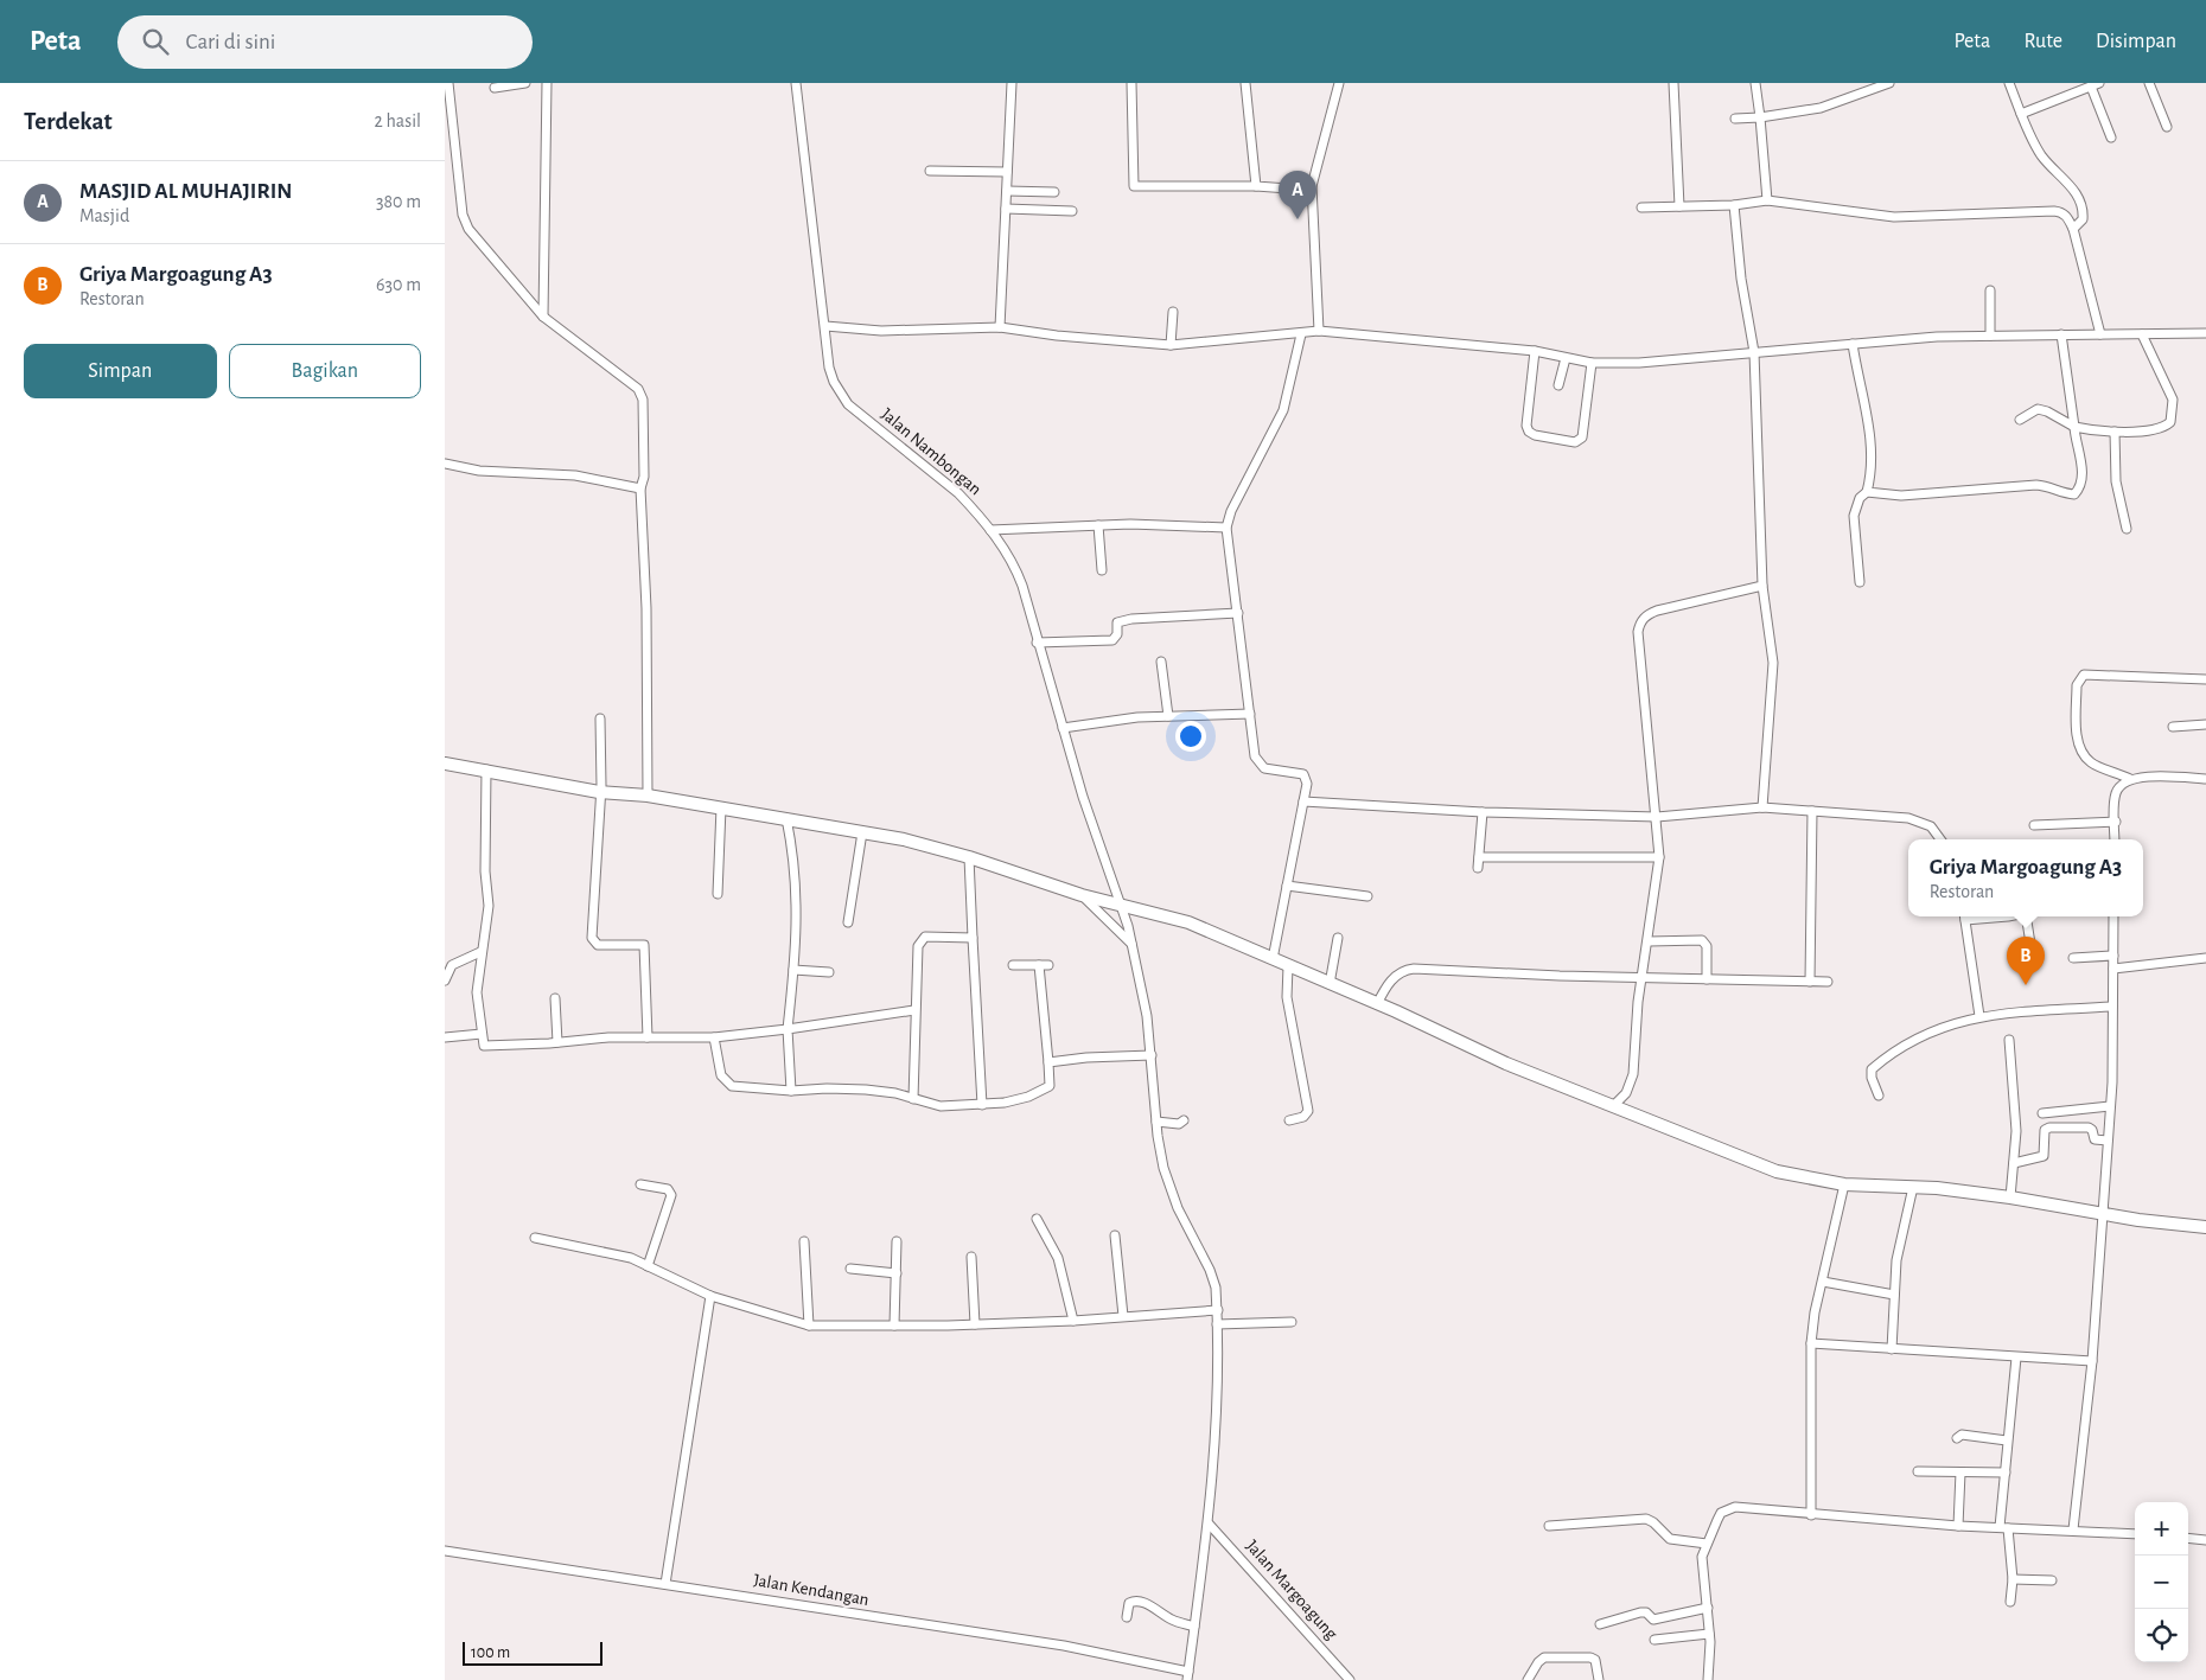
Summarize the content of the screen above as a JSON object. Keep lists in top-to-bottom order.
{
  "streets": {
    "street": ["Jalan Nambongan", "Jalan Kendangan", "Jalan Margoagung"]
  },
  "crossings": [
    ["Jalan Nambongan", "Jalan Kendangan"],
    ["Jalan Nambongan", "Jalan Margoagung"]
  ],
  "scale_bar": "100 m",
  "page": {
    "header": "Peta",
    "search": "Cari di sini",
    "nav": ["Peta", "Rute", "Disimpan"],
    "heading": ["Terdekat", "2 hasil"],
    "list": [
      {
        "mark": "A",
        "name": "MASJID AL MUHAJIRIN",
        "note": "Masjid",
        "value": "380 m"
      },
      {
        "mark": "B",
        "name": "Griya Margoagung A3",
        "note": "Restoran",
        "value": "630 m"
      }
    ],
    "pins": ["A", "B"],
    "buttons": ["Simpan", "Bagikan"],
    "popup": ["Griya Margoagung A3", "Restoran"],
    "map_buttons": ["+", "−"],
    "scale": "100 m"
  }
}
